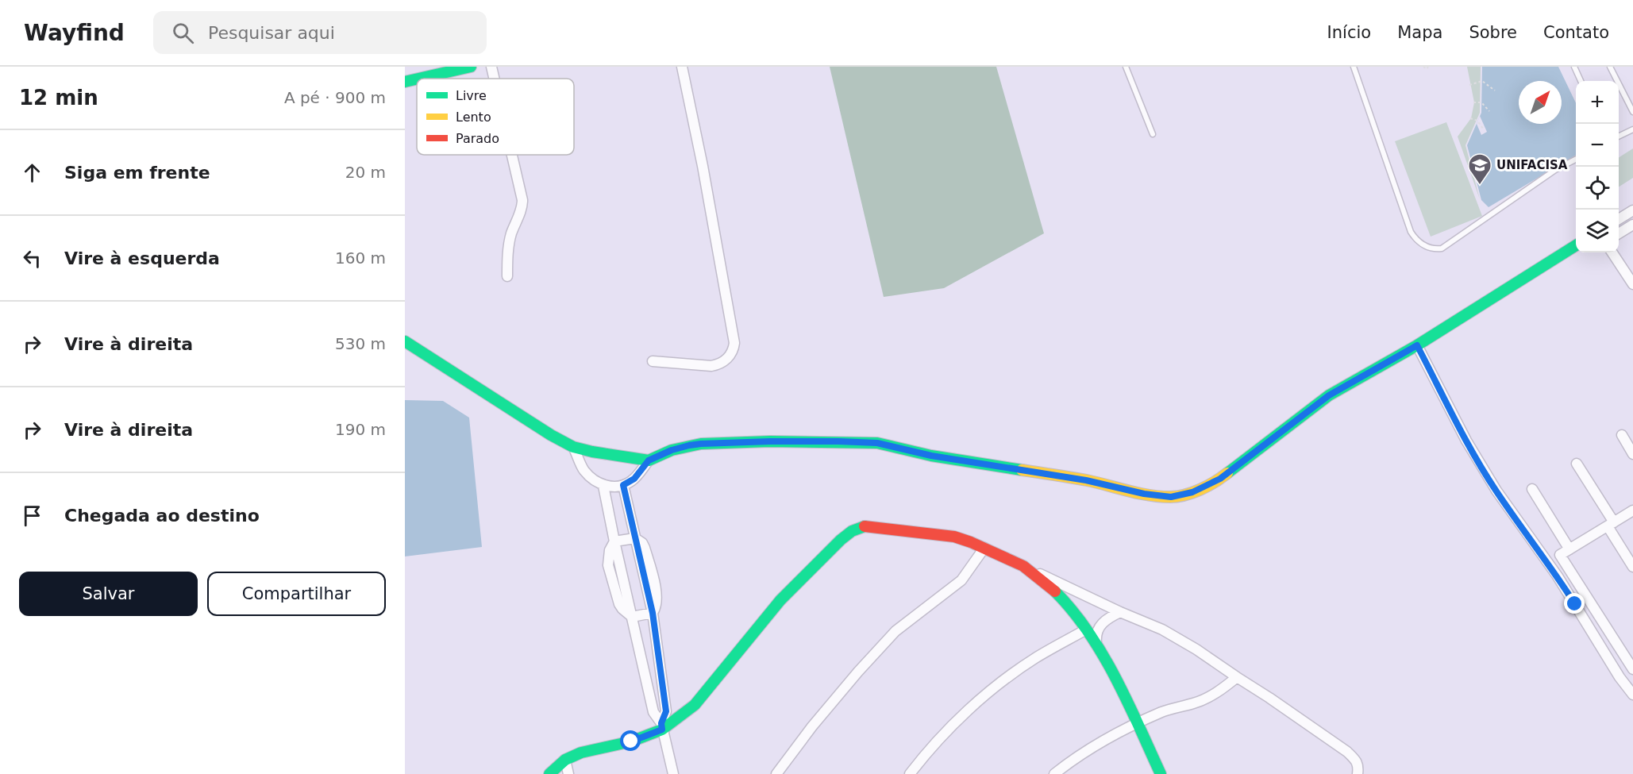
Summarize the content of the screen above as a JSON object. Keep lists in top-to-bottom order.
{
  "places": {
    "school or university": ["UNIFACISA"]
  },
  "legend": ["Livre", "Lento", "Parado"],
  "north": "top right",
  "page": {
    "header": "Wayfind",
    "search": "Pesquisar aqui",
    "nav": [
      "Início",
      "Mapa",
      "Sobre",
      "Contato"
    ],
    "heading": ["12 min", "A pé · 900 m"],
    "map_buttons": ["+", "−"],
    "list": [
      ["Siga em frente", "20 m"],
      ["Vire à esquerda", "160 m"],
      ["Vire à direita", "530 m"],
      ["Vire à direita", "190 m"],
      "Chegada ao destino"
    ],
    "buttons": ["Salvar", "Compartilhar"]
  }
}
